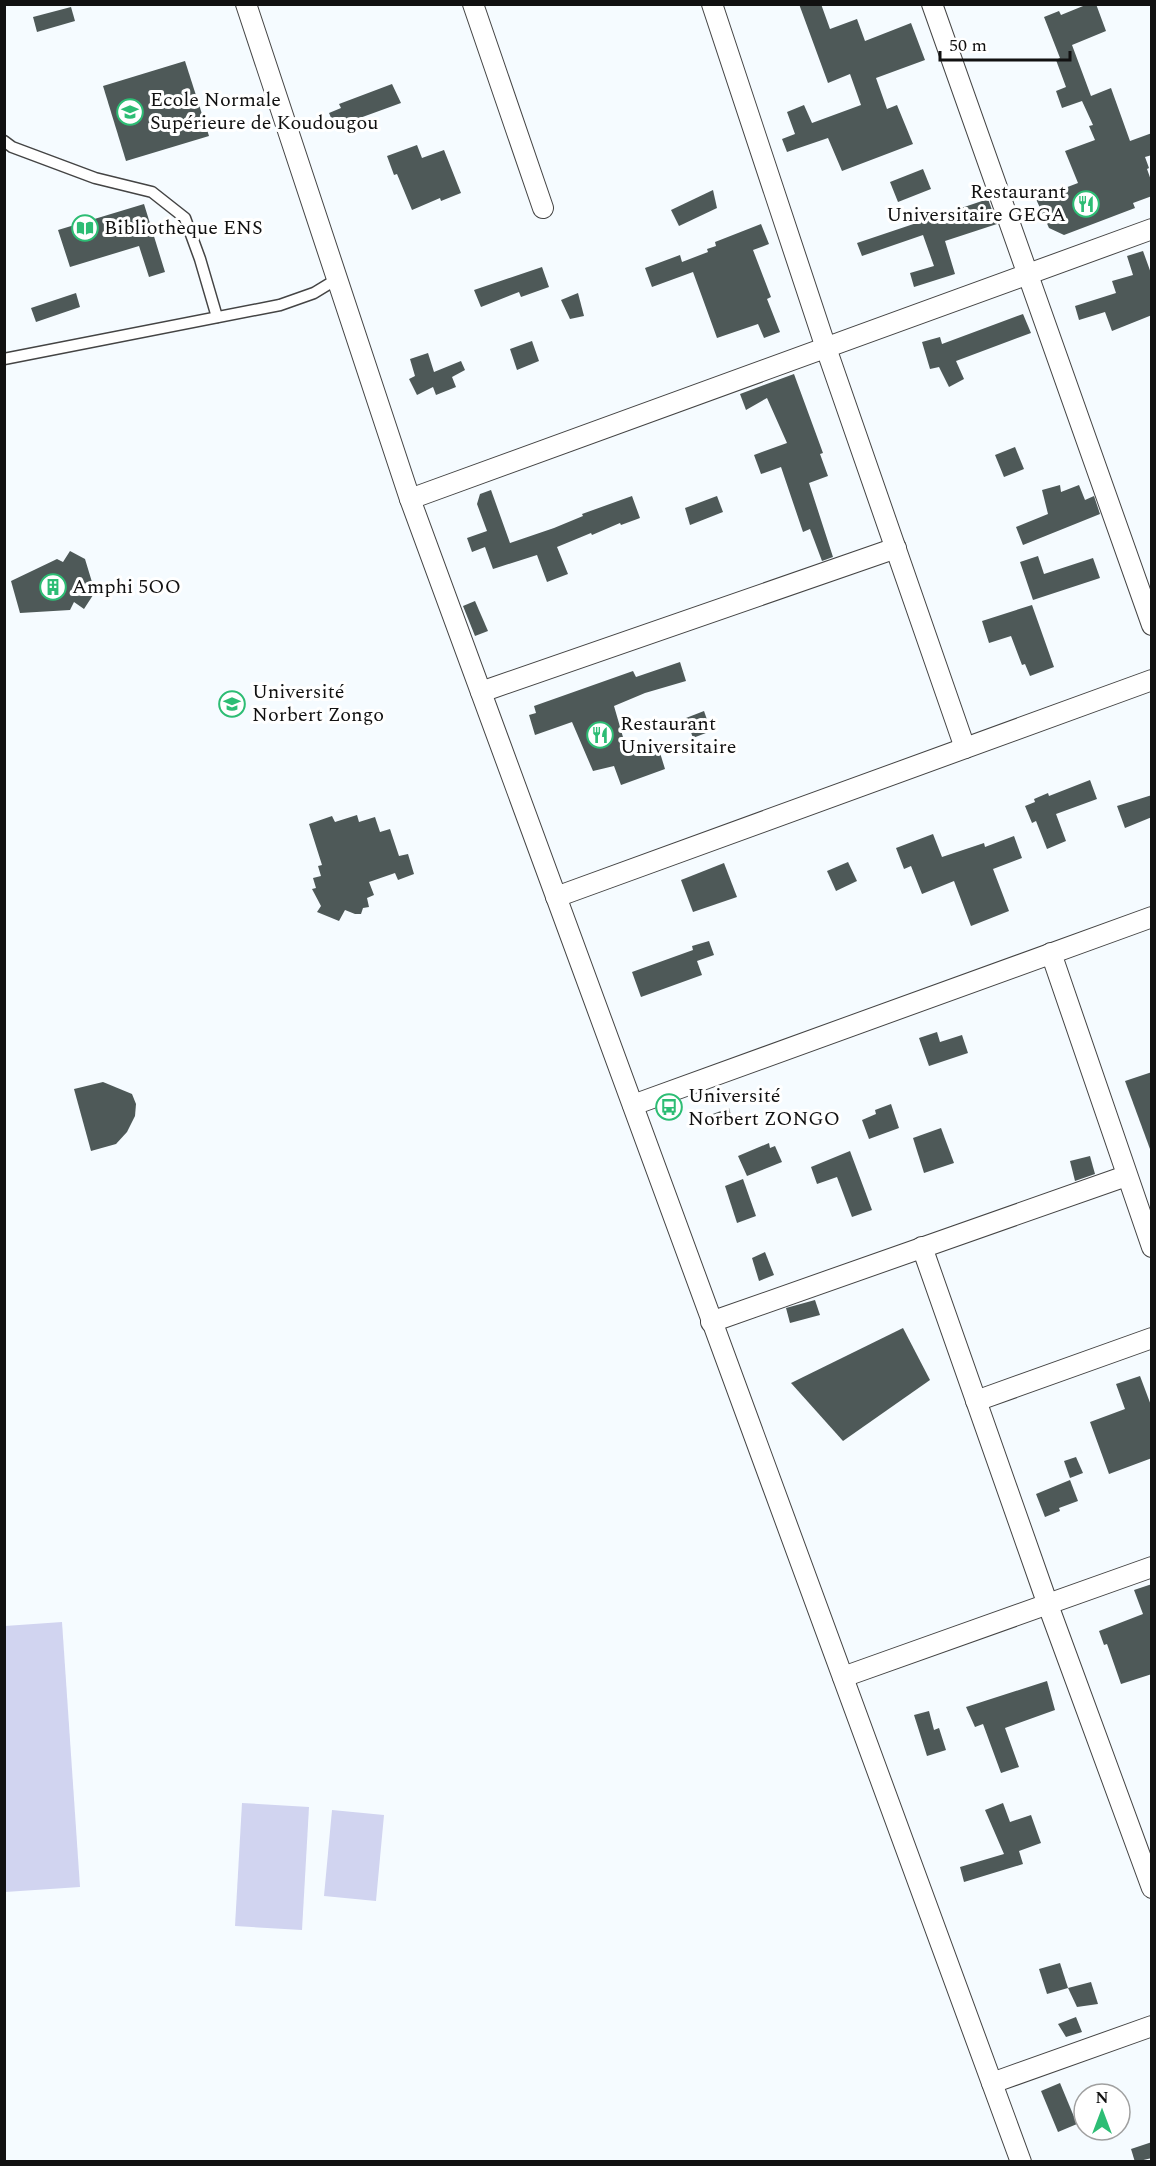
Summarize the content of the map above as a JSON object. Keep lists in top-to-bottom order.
{
  "places": {
    "school or university": ["Ecole Normale Supérieure de Koudougou", "Université Norbert Zongo"],
    "restaurant": ["Restaurant Universitaire GEGA", "Restaurant Universitaire"],
    "library": ["Bibliothèque ENS"],
    "building": ["Amphi 5OO"],
    "bus stop": ["Université Norbert ZONGO"]
  },
  "scale_bar": "50 m",
  "north": "top"
}
